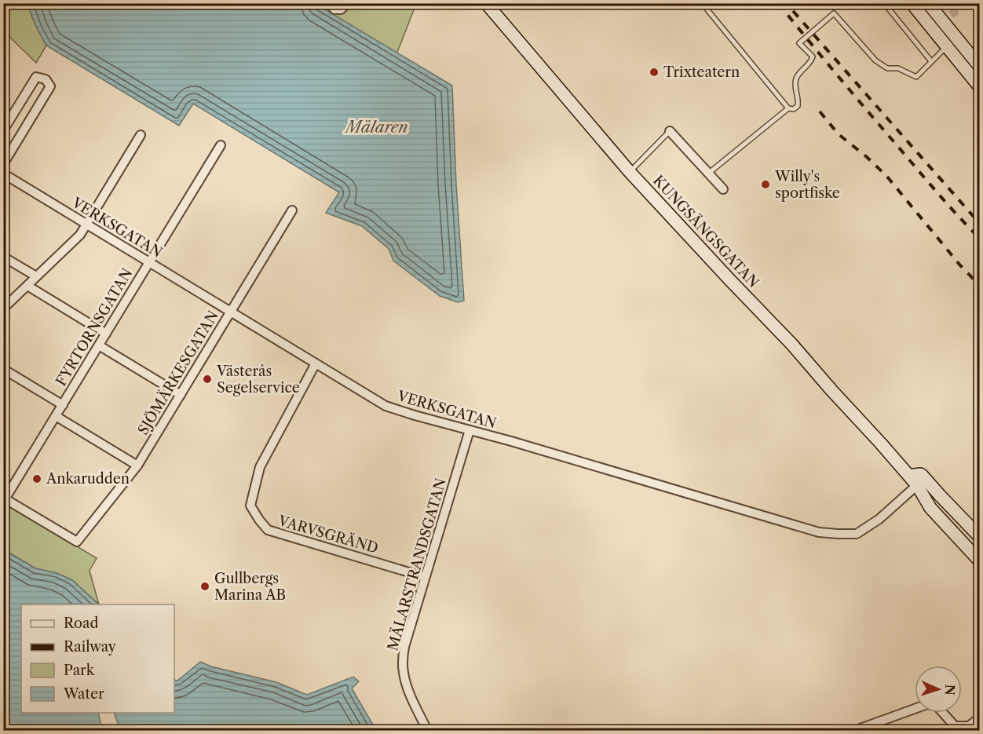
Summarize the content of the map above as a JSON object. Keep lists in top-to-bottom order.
{
  "streets": {
    "main road": ["KUNGSÄNGSGATAN"],
    "street": [
      "VERKSGATAN",
      "FYRTORNSGATAN",
      "SJÖMÄRKESGATAN",
      "VARVSGRÄND",
      "MÄLARSTRANDSGATAN"
    ]
  },
  "crossings": [
    ["VERKSGATAN", "KUNGSÄNGSGATAN"],
    ["VERKSGATAN", "FYRTORNSGATAN"],
    ["VERKSGATAN", "SJÖMÄRKESGATAN"],
    ["VERKSGATAN", "VARVSGRÄND"],
    ["VERKSGATAN", "MÄLARSTRANDSGATAN"],
    ["FYRTORNSGATAN", "SJÖMÄRKESGATAN"],
    ["VARVSGRÄND", "MÄLARSTRANDSGATAN"]
  ],
  "water": ["Mälaren"],
  "places": [
    "Trixteatern",
    "Willy's sportfiske",
    "Västerås Segelservice",
    "Ankarudden",
    "Gullbergs Marina AB"
  ],
  "legend": [
    "Road",
    "Railway",
    "Park",
    "Water"
  ],
  "north": "right"
}
